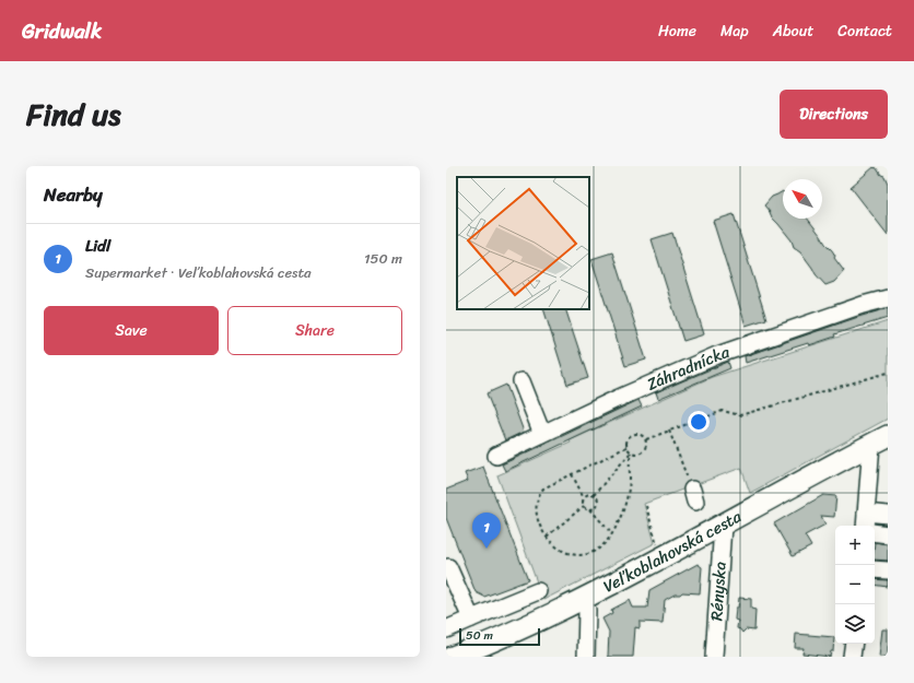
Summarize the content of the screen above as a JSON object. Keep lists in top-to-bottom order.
{
  "streets": {
    "main road": ["Veľkoblahovská cesta"],
    "street": ["Záhradnícka", "Rényska"]
  },
  "crossings": [
    ["Veľkoblahovská cesta", "Rényska"]
  ],
  "scale_bar": "50 m",
  "north": "top left",
  "page": {
    "header": "Gridwalk",
    "nav": [
      "Home",
      "Map",
      "About",
      "Contact"
    ],
    "title": "Find us",
    "buttons": [
      "Directions",
      ["Save", "Share"]
    ],
    "heading": "Nearby",
    "list": [
      {
        "mark": "1",
        "name": "Lidl",
        "note": "Supermarket · Veľkoblahovská cesta",
        "value": "150 m"
      }
    ],
    "pins": "1",
    "map_buttons": ["+", "−"],
    "scale": "50 m"
  }
}
